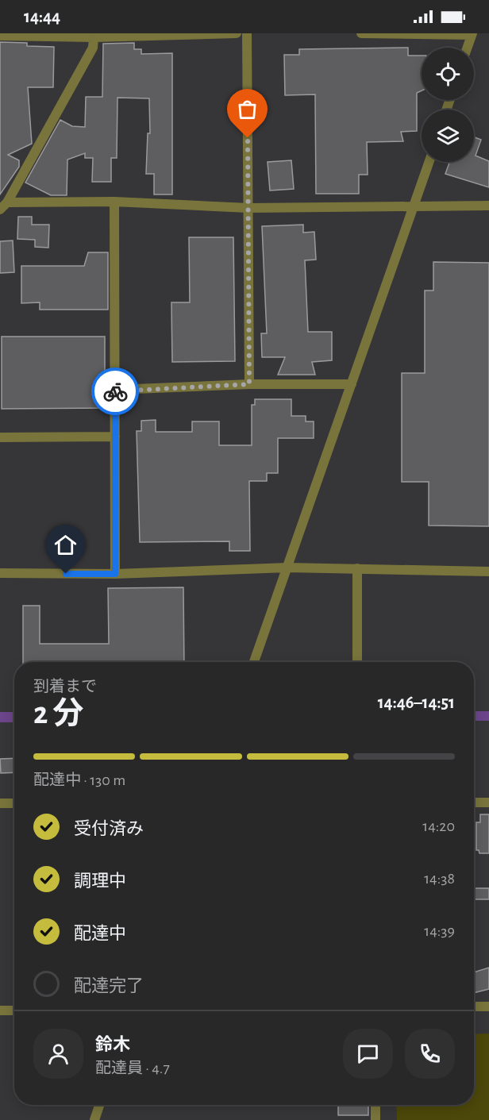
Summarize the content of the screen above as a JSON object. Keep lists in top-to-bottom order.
{
  "page": {
    "status": "14:44",
    "heading": ["2 分", "到着まで", "14:46–14:51"],
    "panel": ["鈴木", "配達員 · 4.7"],
    "bar": "配達中 · 130 m",
    "list": [
      ["受付済み", "14:20"],
      ["調理中", "14:38"],
      ["配達中", "14:39"],
      "配達完了"
    ]
  }
}
